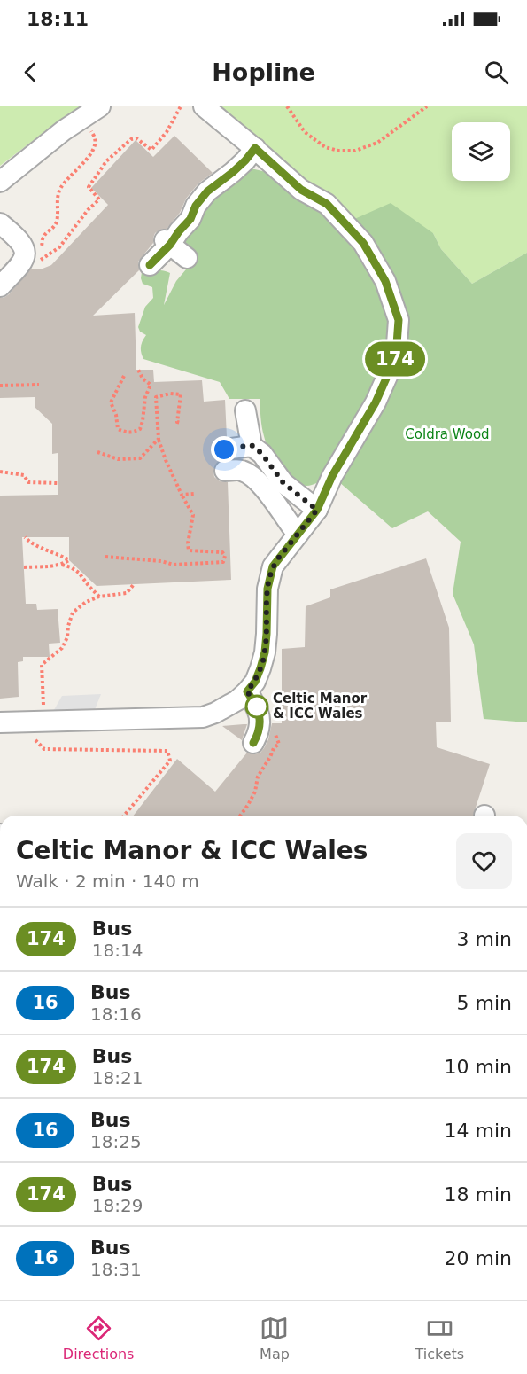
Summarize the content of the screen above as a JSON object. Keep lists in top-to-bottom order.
{
  "parks": ["Coldra Wood"],
  "places": ["Celtic Manor & ICC Wales"],
  "lines": ["bus line 174"],
  "page": {
    "status": "18:11",
    "header": "Hopline",
    "on_map": "174",
    "heading": ["Celtic Manor & ICC Wales", "Walk · 2 min · 140 m"],
    "list": [
      {
        "mark": "174",
        "name": "Bus",
        "note": "18:14",
        "value": "3 min"
      },
      {
        "mark": "16",
        "name": "Bus",
        "note": "18:16",
        "value": "5 min"
      },
      {
        "mark": "174",
        "name": "Bus",
        "note": "18:21",
        "value": "10 min"
      },
      {
        "mark": "16",
        "name": "Bus",
        "note": "18:25",
        "value": "14 min"
      },
      {
        "mark": "174",
        "name": "Bus",
        "note": "18:29",
        "value": "18 min"
      },
      {
        "mark": "16",
        "name": "Bus",
        "note": "18:31",
        "value": "20 min"
      }
    ],
    "tabs": ["Directions", "Map", "Tickets"]
  }
}
